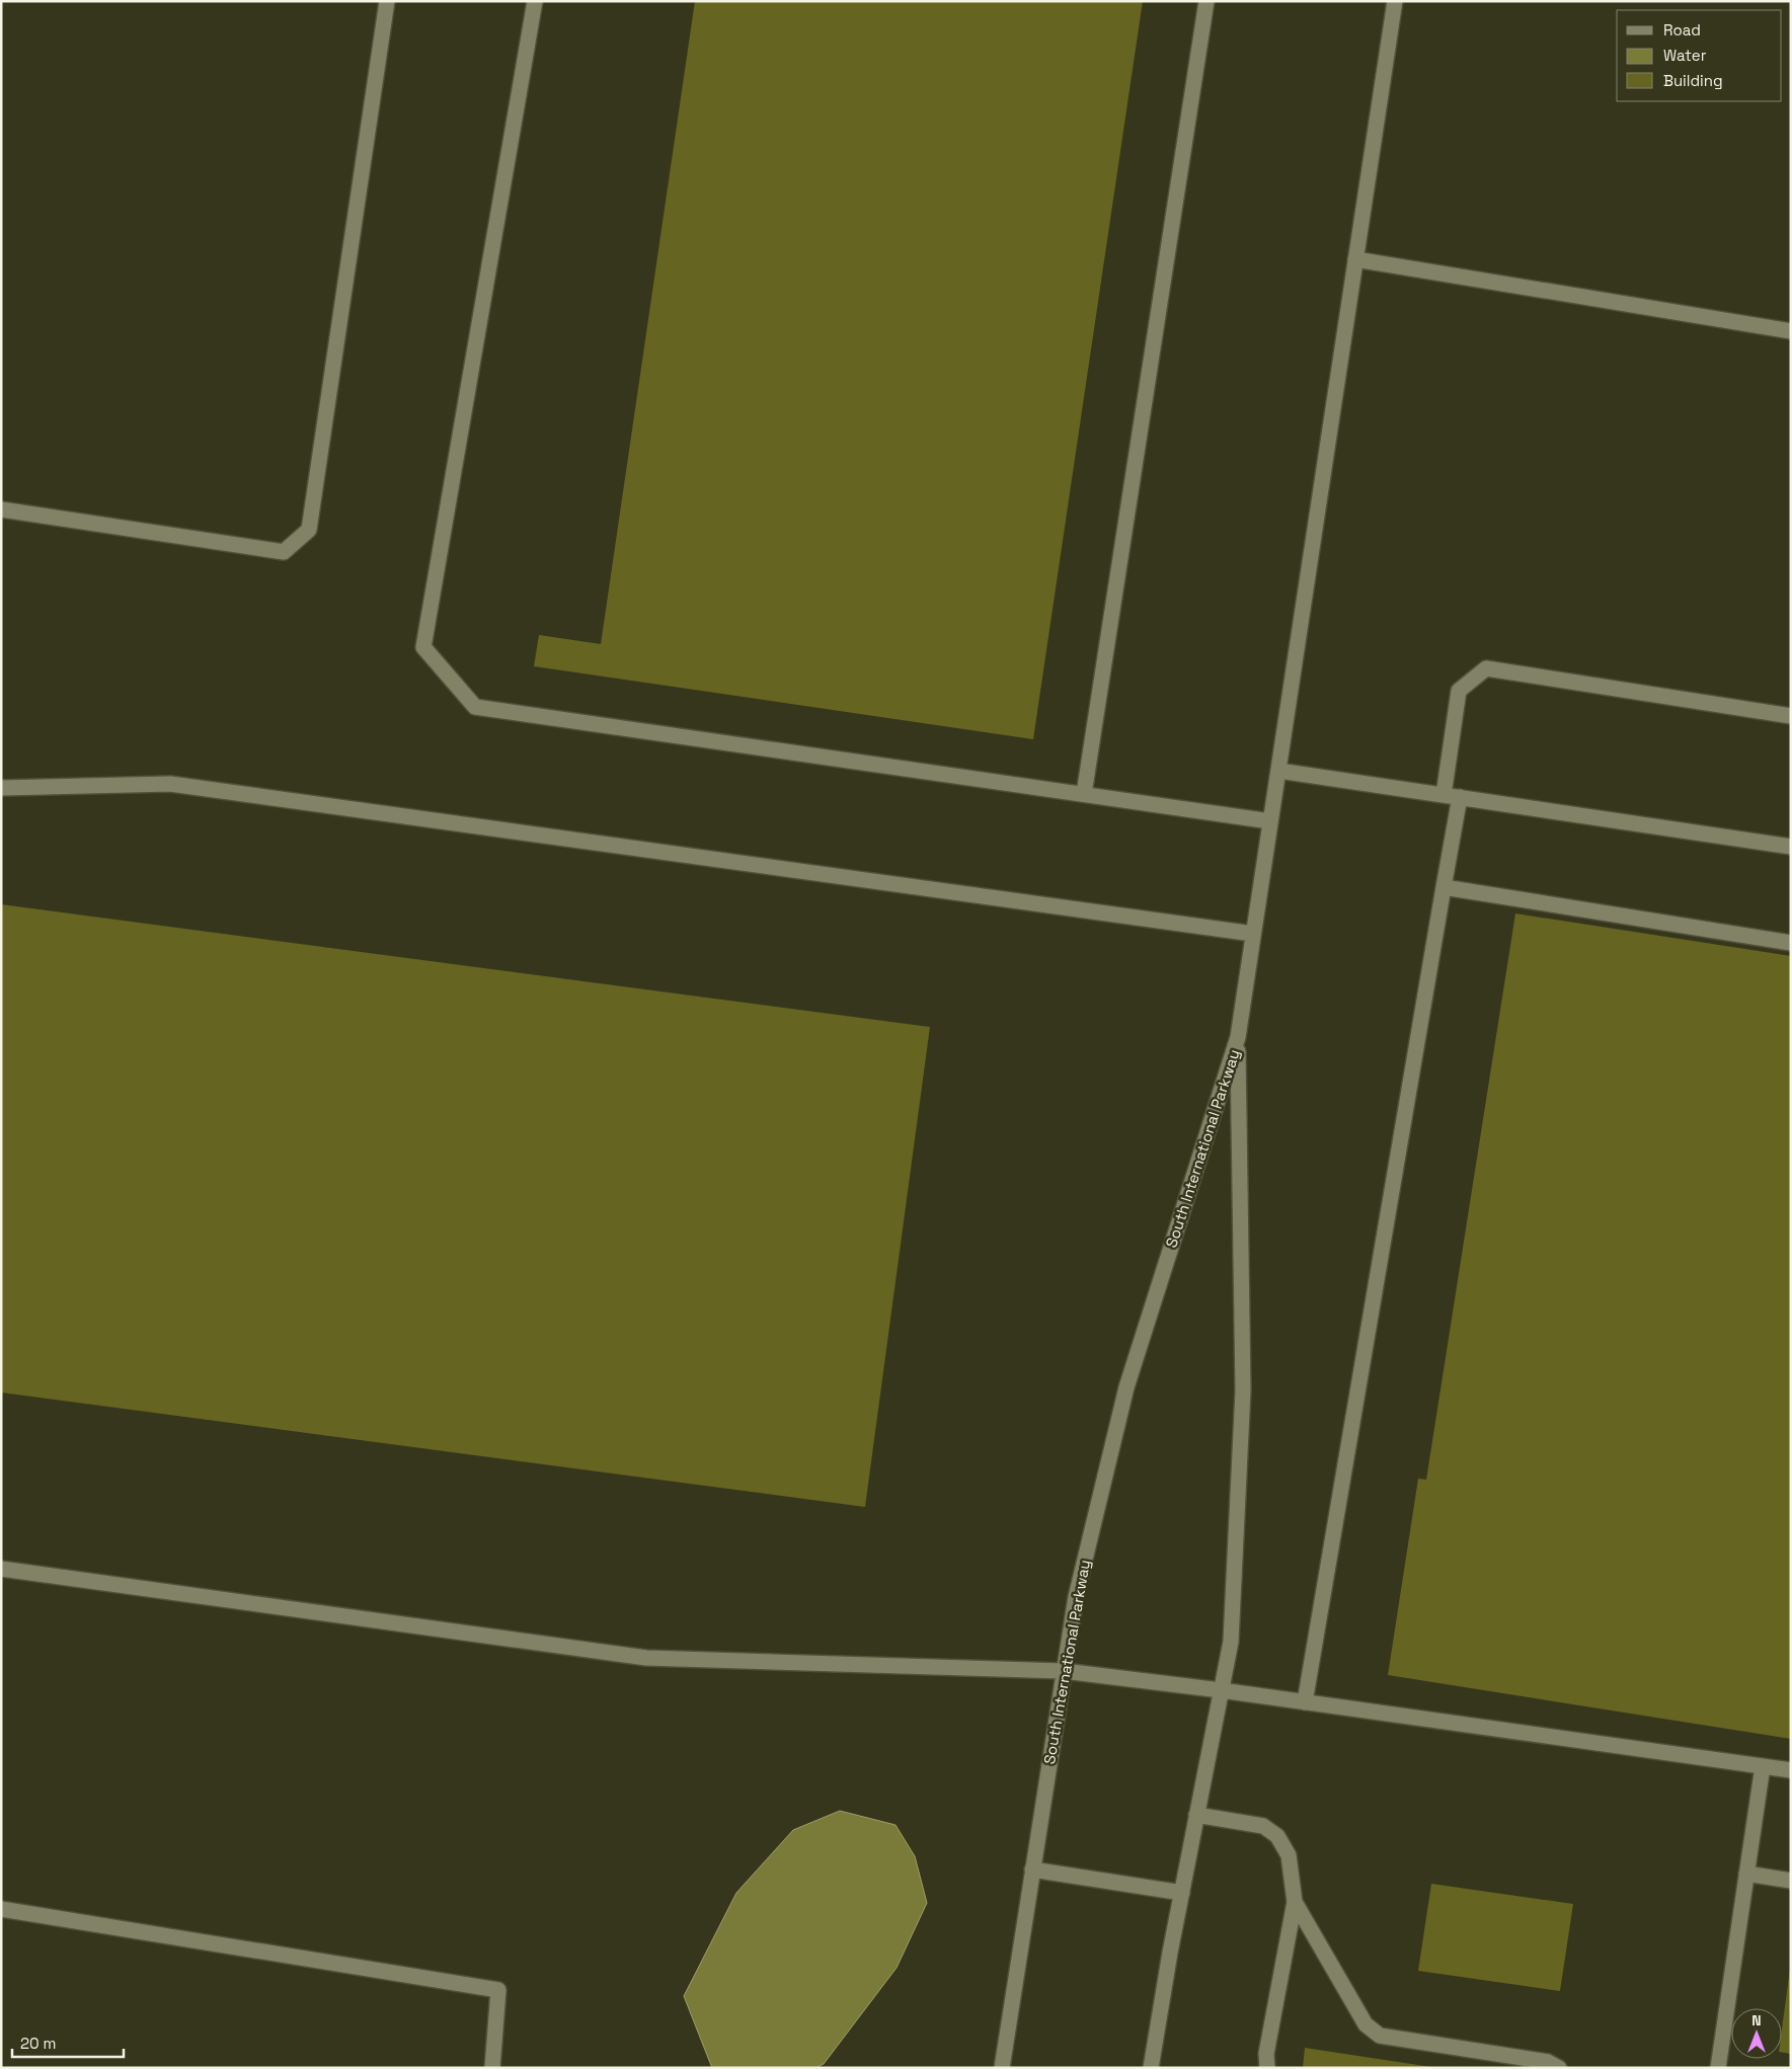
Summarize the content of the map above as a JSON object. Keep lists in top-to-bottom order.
{
  "streets": {
    "street": ["South International Parkway"]
  },
  "legend": ["Road", "Water", "Building"],
  "scale_bar": "20 m",
  "north": "top"
}
